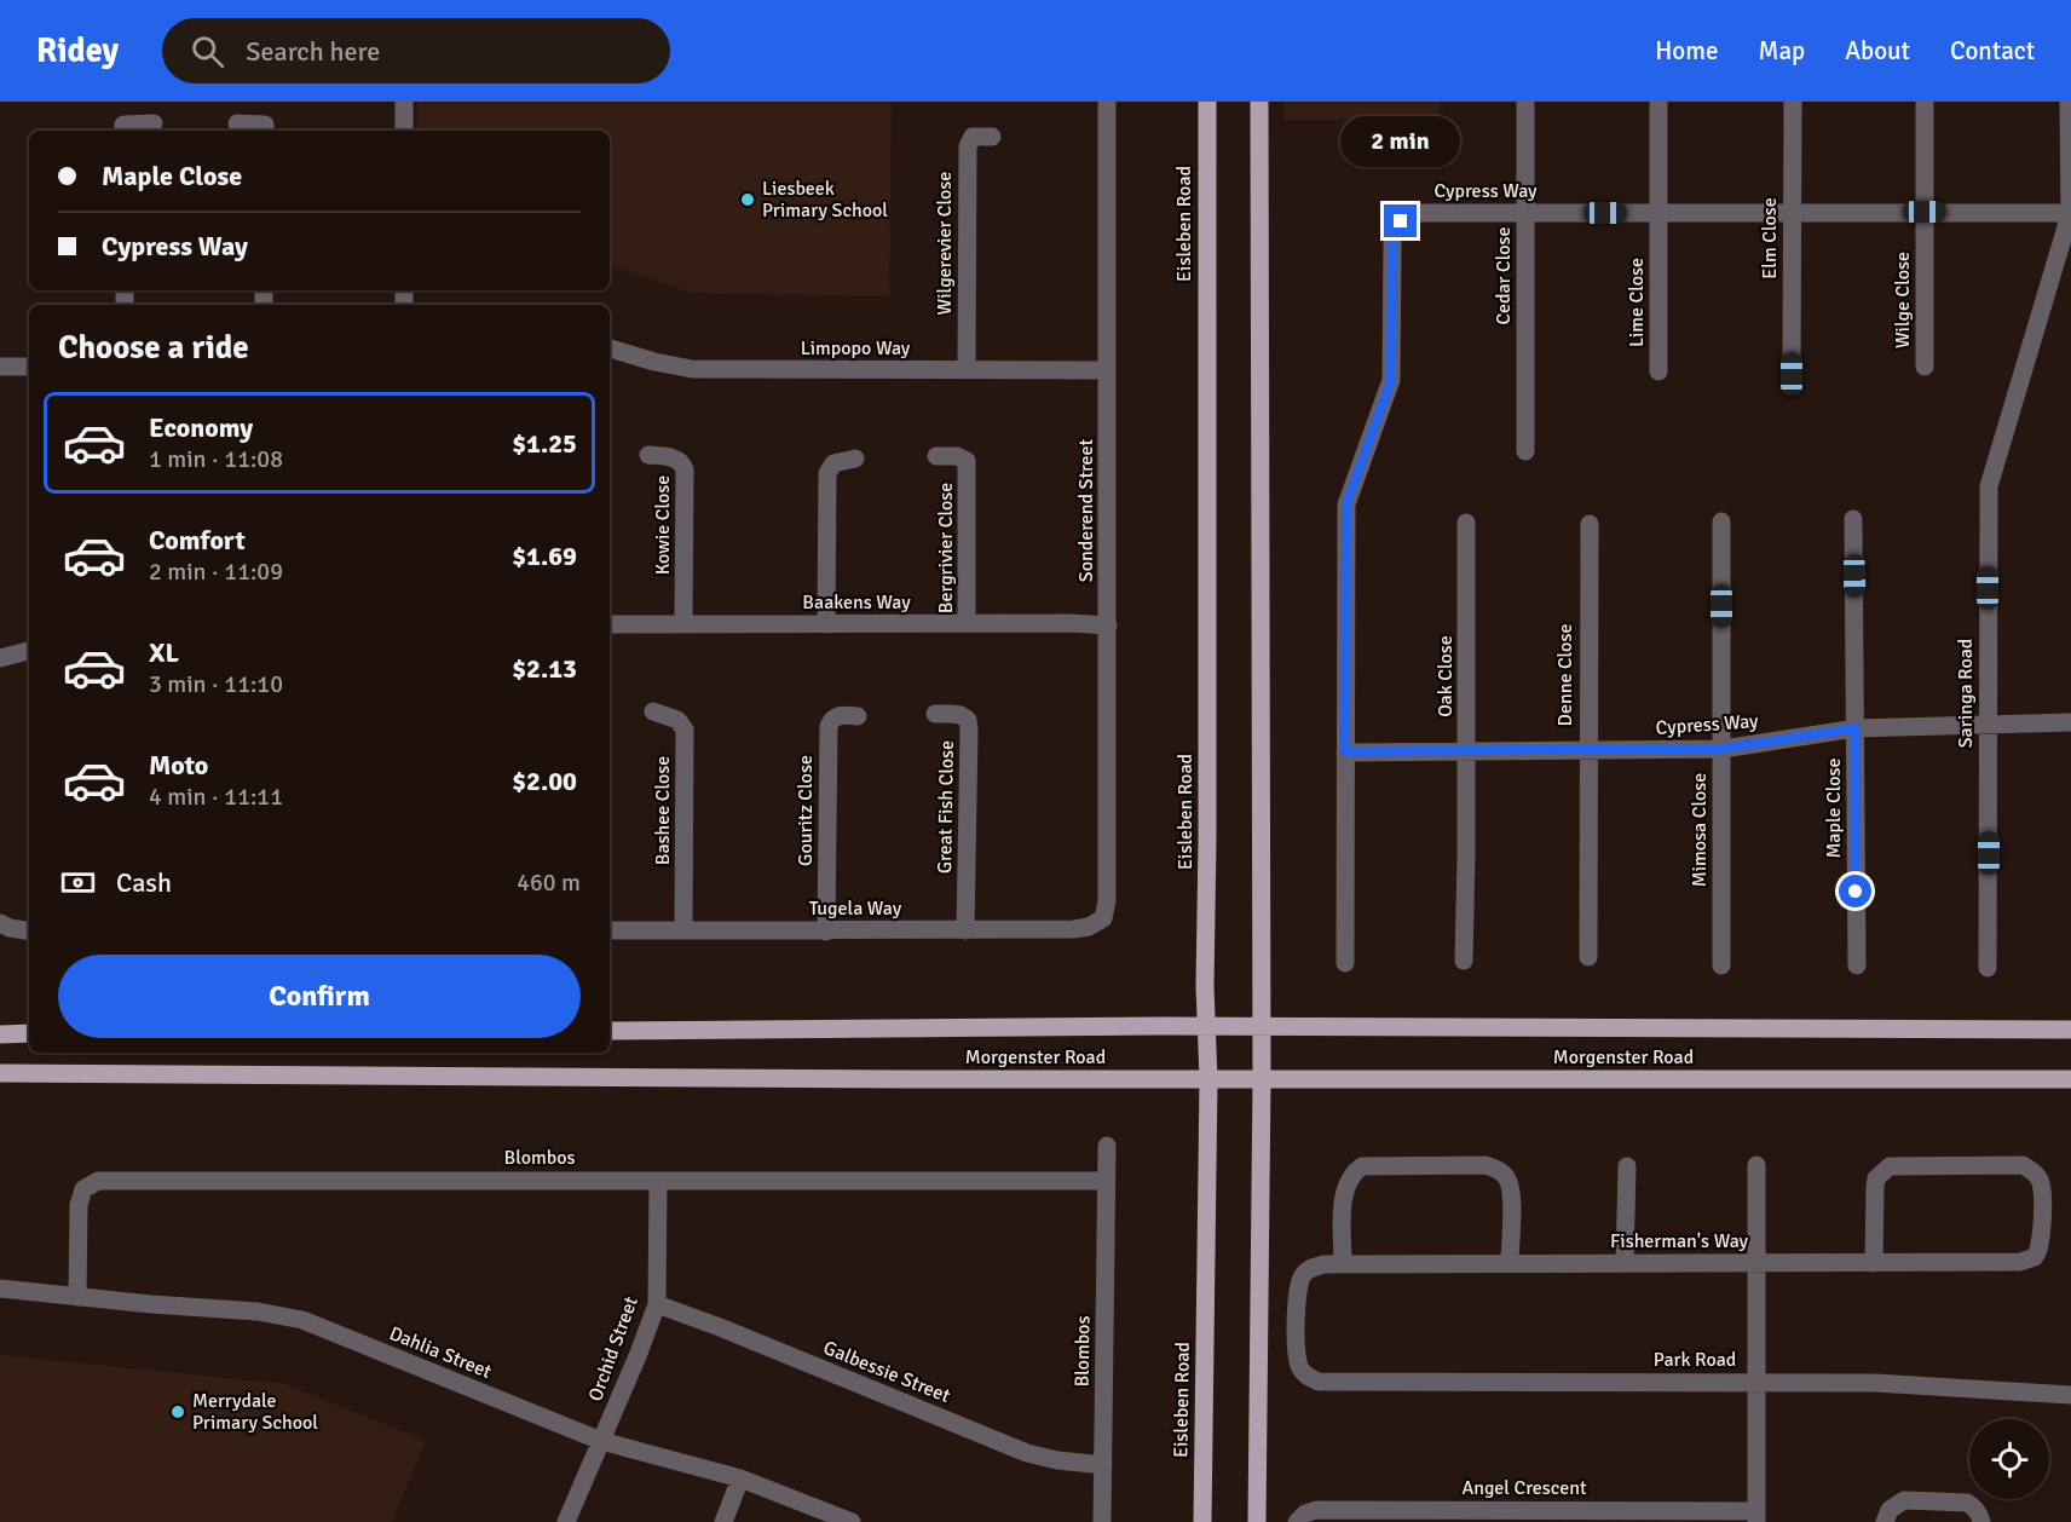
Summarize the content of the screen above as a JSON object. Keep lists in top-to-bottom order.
{
  "streets": {
    "main road": ["Eisleben Road", "Morgenster Road"],
    "street": [
      "Cypress Way",
      "Elm Close",
      "Wilgerevier Close",
      "Cedar Close",
      "Wilge Close",
      "Lime Close",
      "Limpopo Way",
      "Sonderend Street",
      "Kowie Close",
      "Bergrivier Close",
      "Baakens Way",
      "Denne Close",
      "Oak Close",
      "Saringa Road",
      "Great Fish Close",
      "Maple Close",
      "Bashee Close",
      "Gouritz Close",
      "Mimosa Close",
      "Tugela Way",
      "Blombos",
      "Fisherman's Way",
      "Orchid Street",
      "Dahlia Street",
      "Park Road",
      "Galbessie Street",
      "Angel Crescent"
    ]
  },
  "crossings": [
    ["Cypress Way", "Elm Close"],
    ["Cypress Way", "Cedar Close"],
    ["Cypress Way", "Wilge Close"],
    ["Cypress Way", "Lime Close"],
    ["Cypress Way", "Denne Close"],
    ["Cypress Way", "Oak Close"],
    ["Cypress Way", "Saringa Road"],
    ["Cypress Way", "Maple Close"],
    ["Cypress Way", "Mimosa Close"],
    ["Eisleben Road", "Morgenster Road"],
    ["Wilgerevier Close", "Limpopo Way"],
    ["Limpopo Way", "Sonderend Street"],
    ["Sonderend Street", "Baakens Way"],
    ["Sonderend Street", "Tugela Way"],
    ["Kowie Close", "Baakens Way"],
    ["Bergrivier Close", "Baakens Way"],
    ["Great Fish Close", "Tugela Way"],
    ["Bashee Close", "Tugela Way"],
    ["Gouritz Close", "Tugela Way"],
    ["Blombos", "Orchid Street"],
    ["Blombos", "Dahlia Street"],
    ["Blombos", "Galbessie Street"],
    ["Fisherman's Way", "Park Road"],
    ["Orchid Street", "Dahlia Street"],
    ["Orchid Street", "Galbessie Street"]
  ],
  "places": ["Liesbeek Primary School", "Merrydale Primary School"],
  "page": {
    "header": "Ridey",
    "search": "Search here",
    "nav": [
      "Home",
      "Map",
      "About",
      "Contact"
    ],
    "bubble": "2 min",
    "banner": ["Maple Close", "Cypress Way"],
    "heading": "Choose a ride",
    "list": [
      {
        "name": "Economy",
        "note": "1 min · 11:08",
        "value": "$1.25"
      },
      {
        "name": "Comfort",
        "note": "2 min · 11:09",
        "value": "$1.69"
      },
      {
        "name": "XL",
        "note": "3 min · 11:10",
        "value": "$2.13"
      },
      {
        "name": "Moto",
        "note": "4 min · 11:11",
        "value": "$2.00"
      }
    ],
    "pay": ["Cash", "460 m"],
    "buttons": "Confirm"
  }
}
